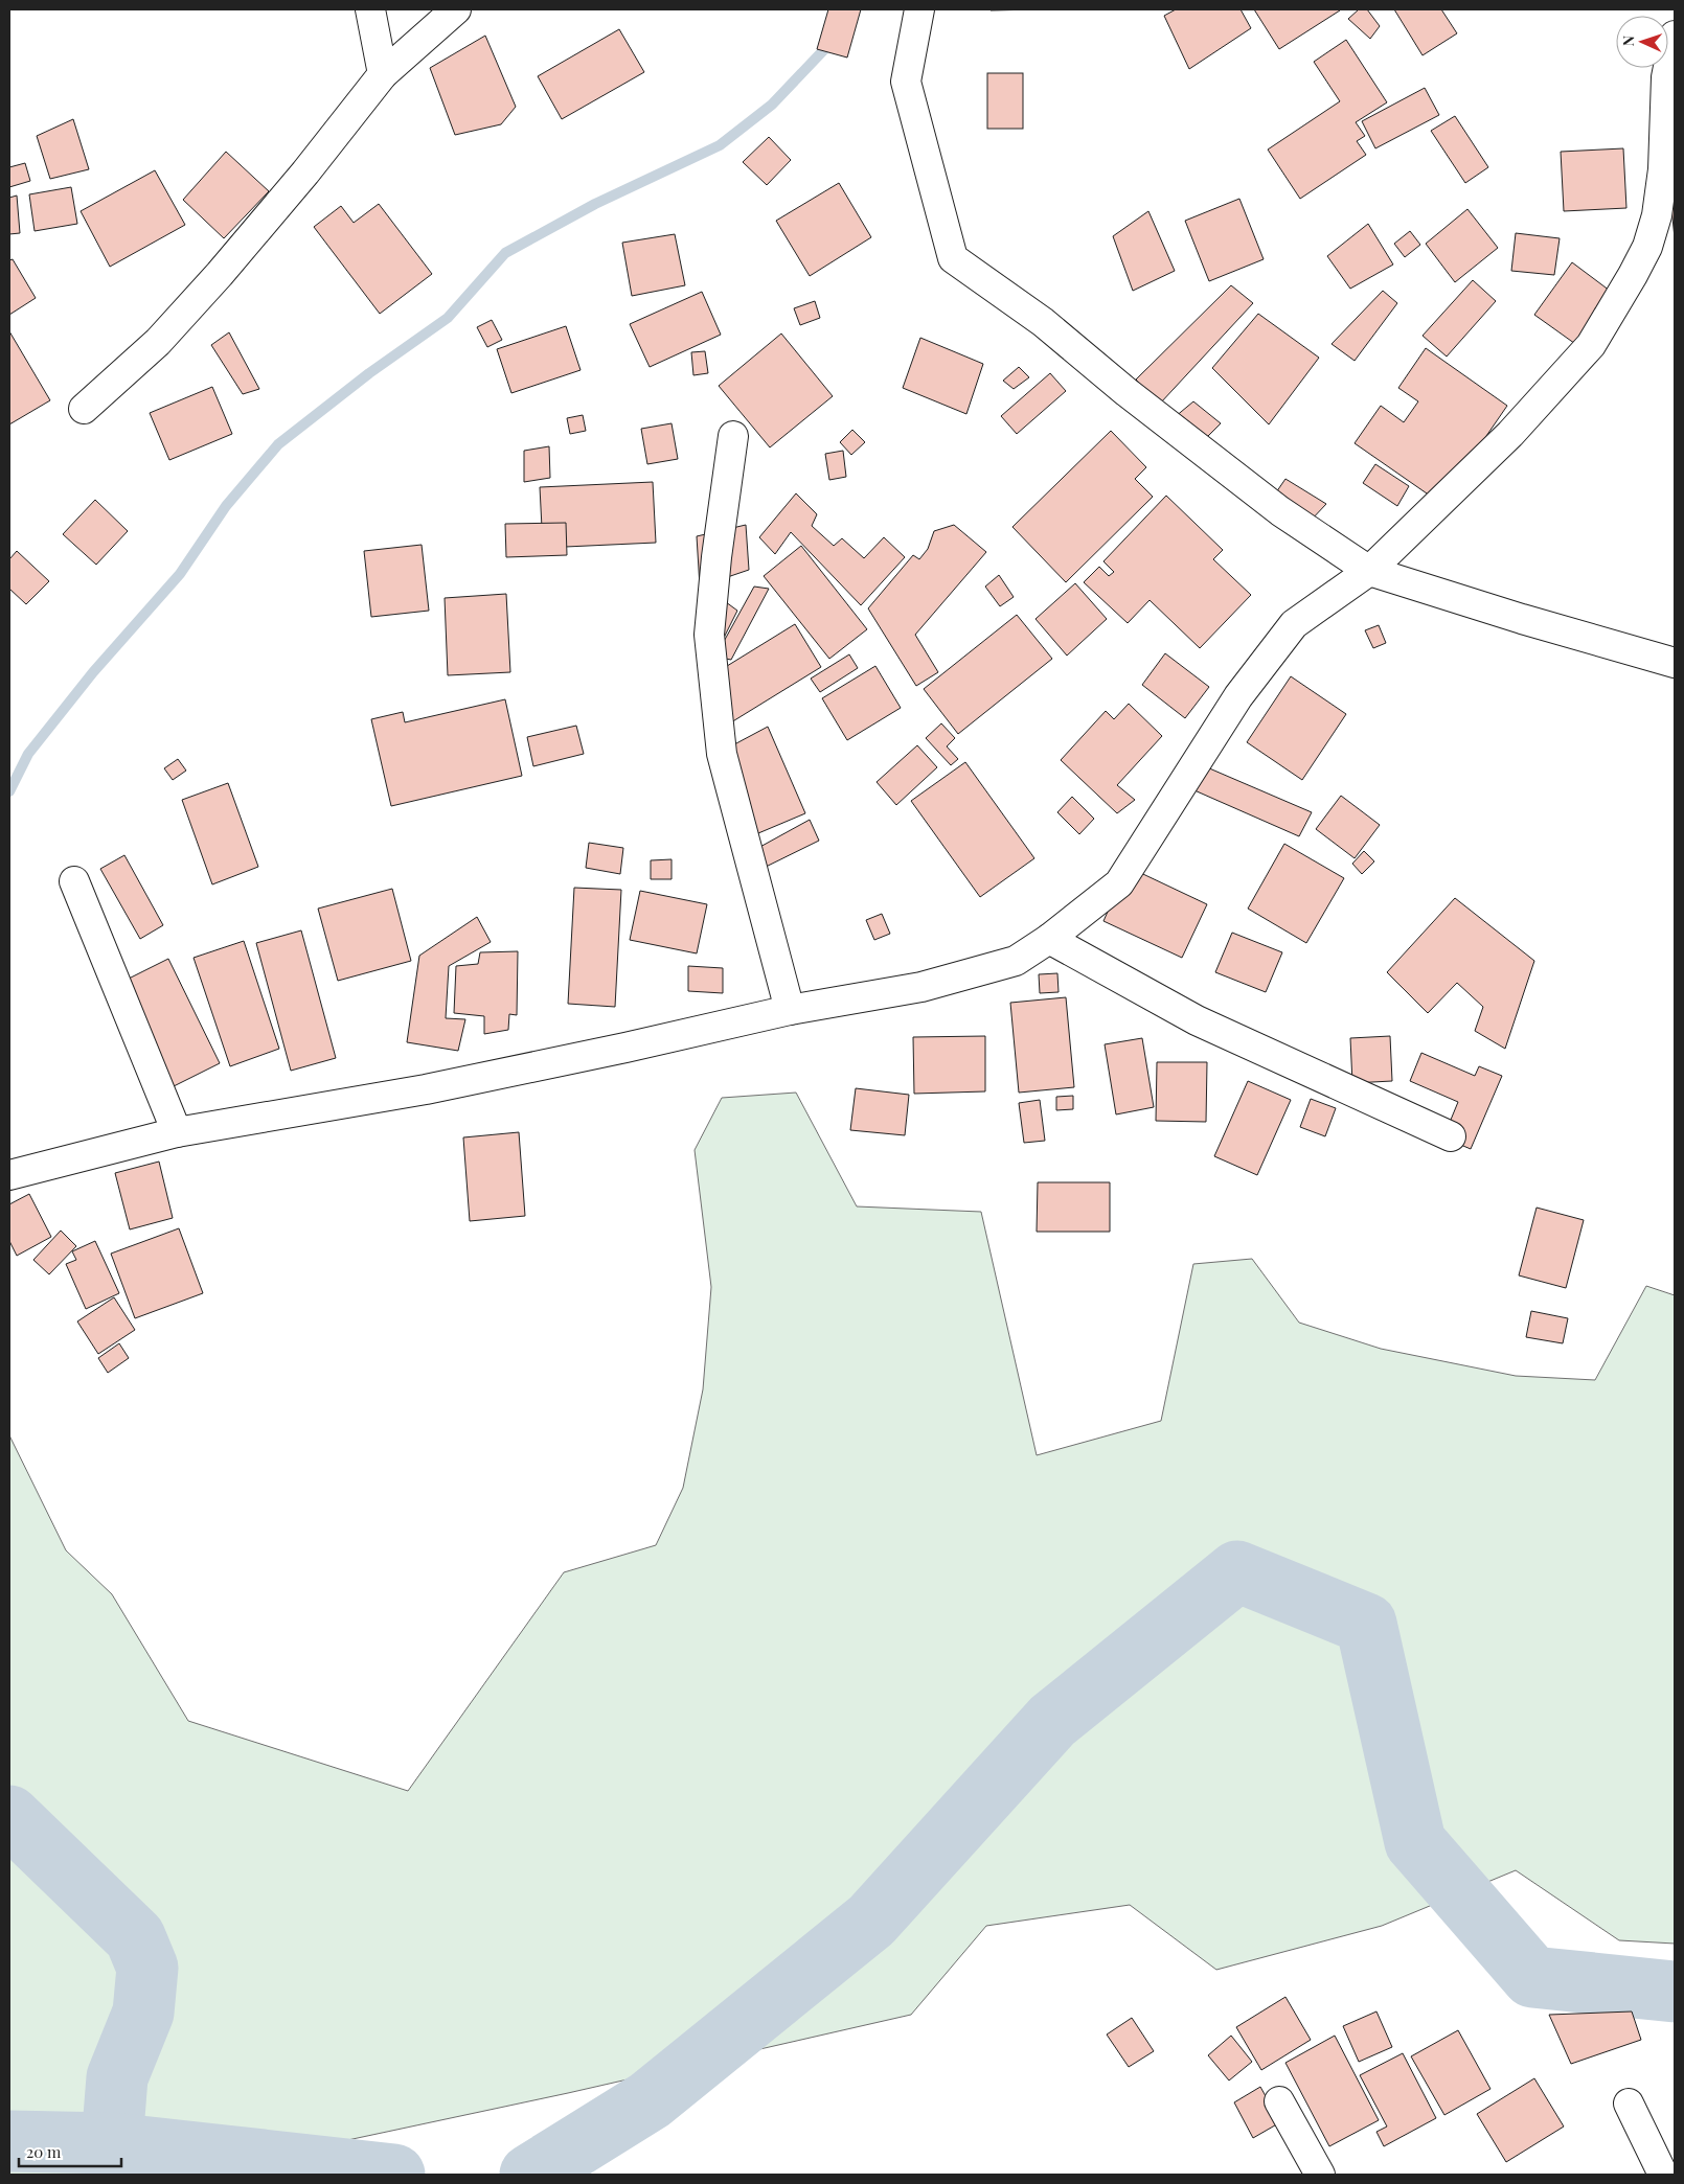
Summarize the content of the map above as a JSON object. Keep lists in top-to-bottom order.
{
  "scale_bar": "20 m",
  "north": "left"
}
